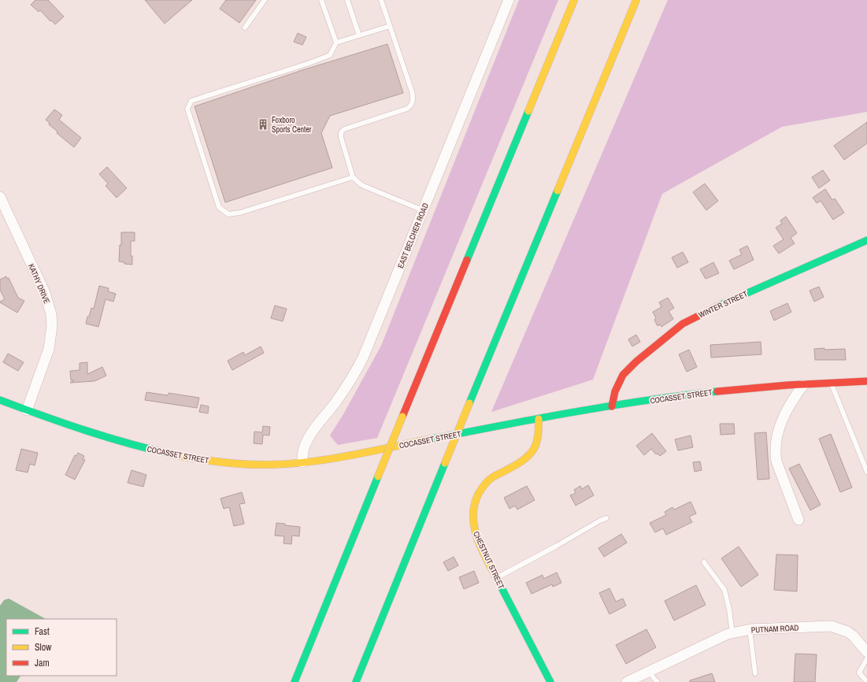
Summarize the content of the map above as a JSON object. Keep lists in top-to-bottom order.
{
  "streets": {
    "main road": ["WINTER STREET", "COCASSET STREET", "CHESTNUT STREET"],
    "street": ["EAST BELCHER ROAD", "KATHY DRIVE", "PUTNAM ROAD"]
  },
  "crossings": [
    ["EAST BELCHER ROAD", "COCASSET STREET"],
    ["KATHY DRIVE", "COCASSET STREET"],
    ["WINTER STREET", "COCASSET STREET"],
    ["COCASSET STREET", "CHESTNUT STREET"]
  ],
  "places": {
    "building": ["Foxboro Sports Center"]
  },
  "legend": ["Fast", "Slow", "Jam"]
}
